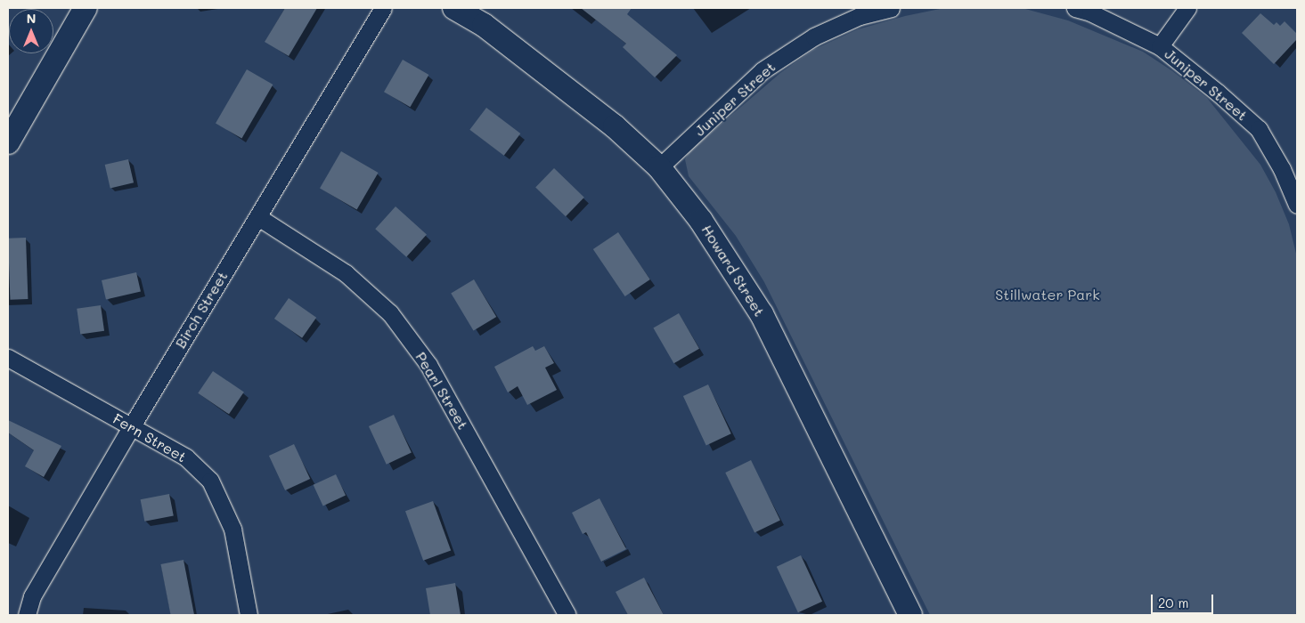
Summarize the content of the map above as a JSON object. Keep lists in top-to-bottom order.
{
  "streets": {
    "street": [
      "Juniper Street",
      "Howard Street",
      "Birch Street",
      "Pearl Street",
      "Fern Street"
    ]
  },
  "crossings": [
    ["Juniper Street", "Howard Street"],
    ["Birch Street", "Pearl Street"],
    ["Birch Street", "Fern Street"]
  ],
  "parks": ["Stillwater Park"],
  "scale_bar": "20 m",
  "north": "top"
}
